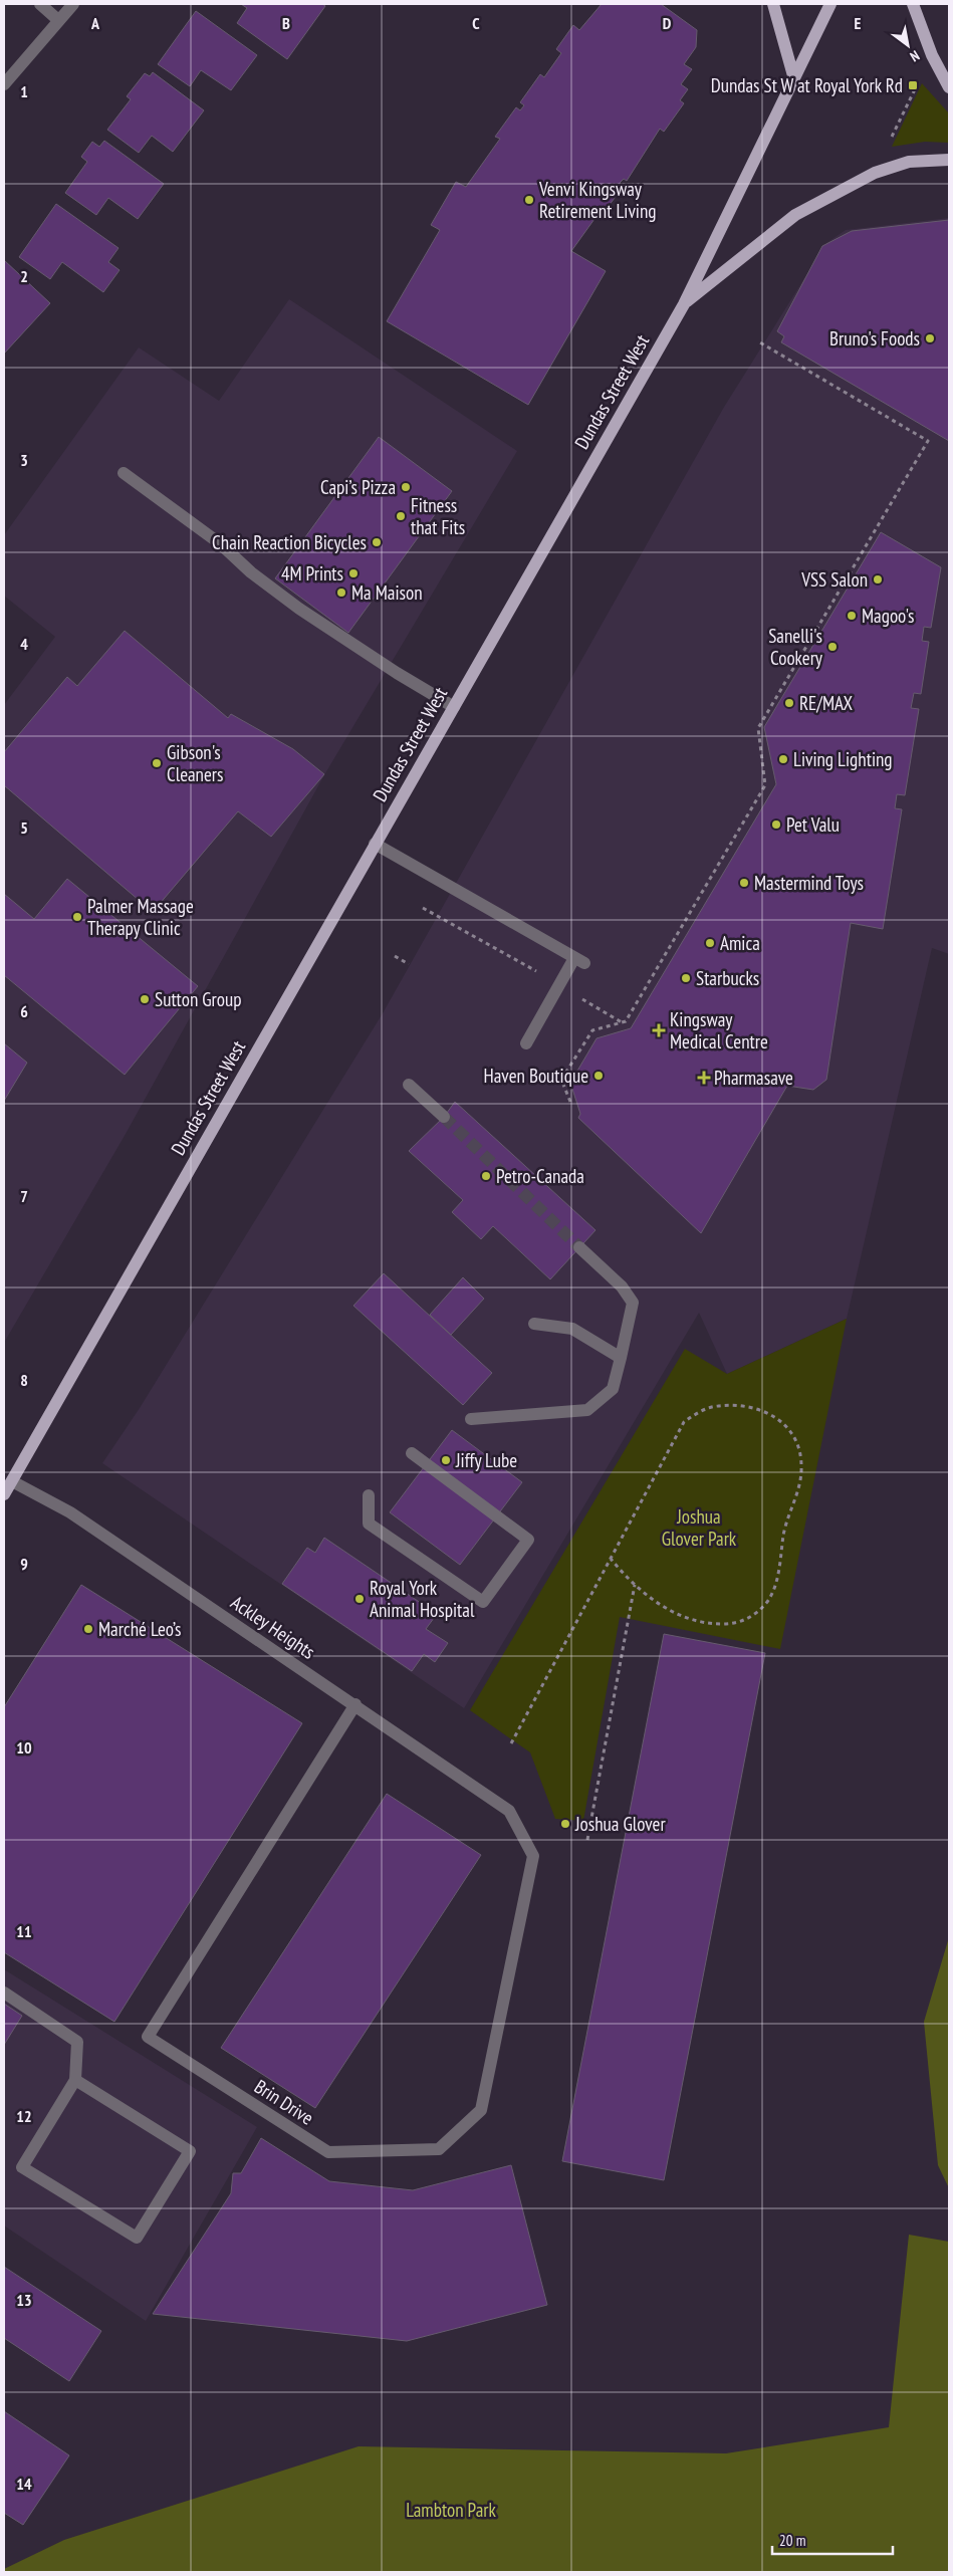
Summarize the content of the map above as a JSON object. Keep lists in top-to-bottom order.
{
  "streets": {
    "main road": ["Dundas Street West"],
    "street": ["Ackley Heights", "Brin Drive"]
  },
  "crossings": [
    ["Dundas Street West", "Ackley Heights"],
    ["Ackley Heights", "Brin Drive"]
  ],
  "parks": ["Joshua Glover Park", "Lambton Park"],
  "places": {
    "transit": ["Dundas St W at Royal York Rd"],
    "other": [
      "Venvi Kingsway Retirement Living",
      "Bruno's Foods",
      "Capi’s Pizza",
      "Fitness that Fits",
      "Chain Reaction Bicycles",
      "4M Prints",
      "VSS Salon",
      "Ma Maison",
      "Magoo's",
      "Sanelli's Cookery",
      "RE/MAX",
      "Living Lighting",
      "Gibson's Cleaners",
      "Pet Valu",
      "Mastermind Toys",
      "Palmer Massage Therapy Clinic",
      "Amica",
      "Starbucks",
      "Sutton Group",
      "Haven Boutique",
      "Petro-Canada",
      "Jiffy Lube",
      "Royal York Animal Hospital",
      "Marché Leo’s",
      "Joshua Glover"
    ],
    "health": ["Kingsway Medical Centre", "Pharmasave"]
  },
  "scale_bar": "20 m",
  "north": "bottom right",
  "grid": {
    "columns": [
      "A",
      "B",
      "C",
      "D",
      "E"
    ],
    "rows": [
      "1",
      "2",
      "3",
      "4",
      "5",
      "6",
      "7",
      "8",
      "9",
      "10",
      "11",
      "12",
      "13",
      "14"
    ]
  }
}
